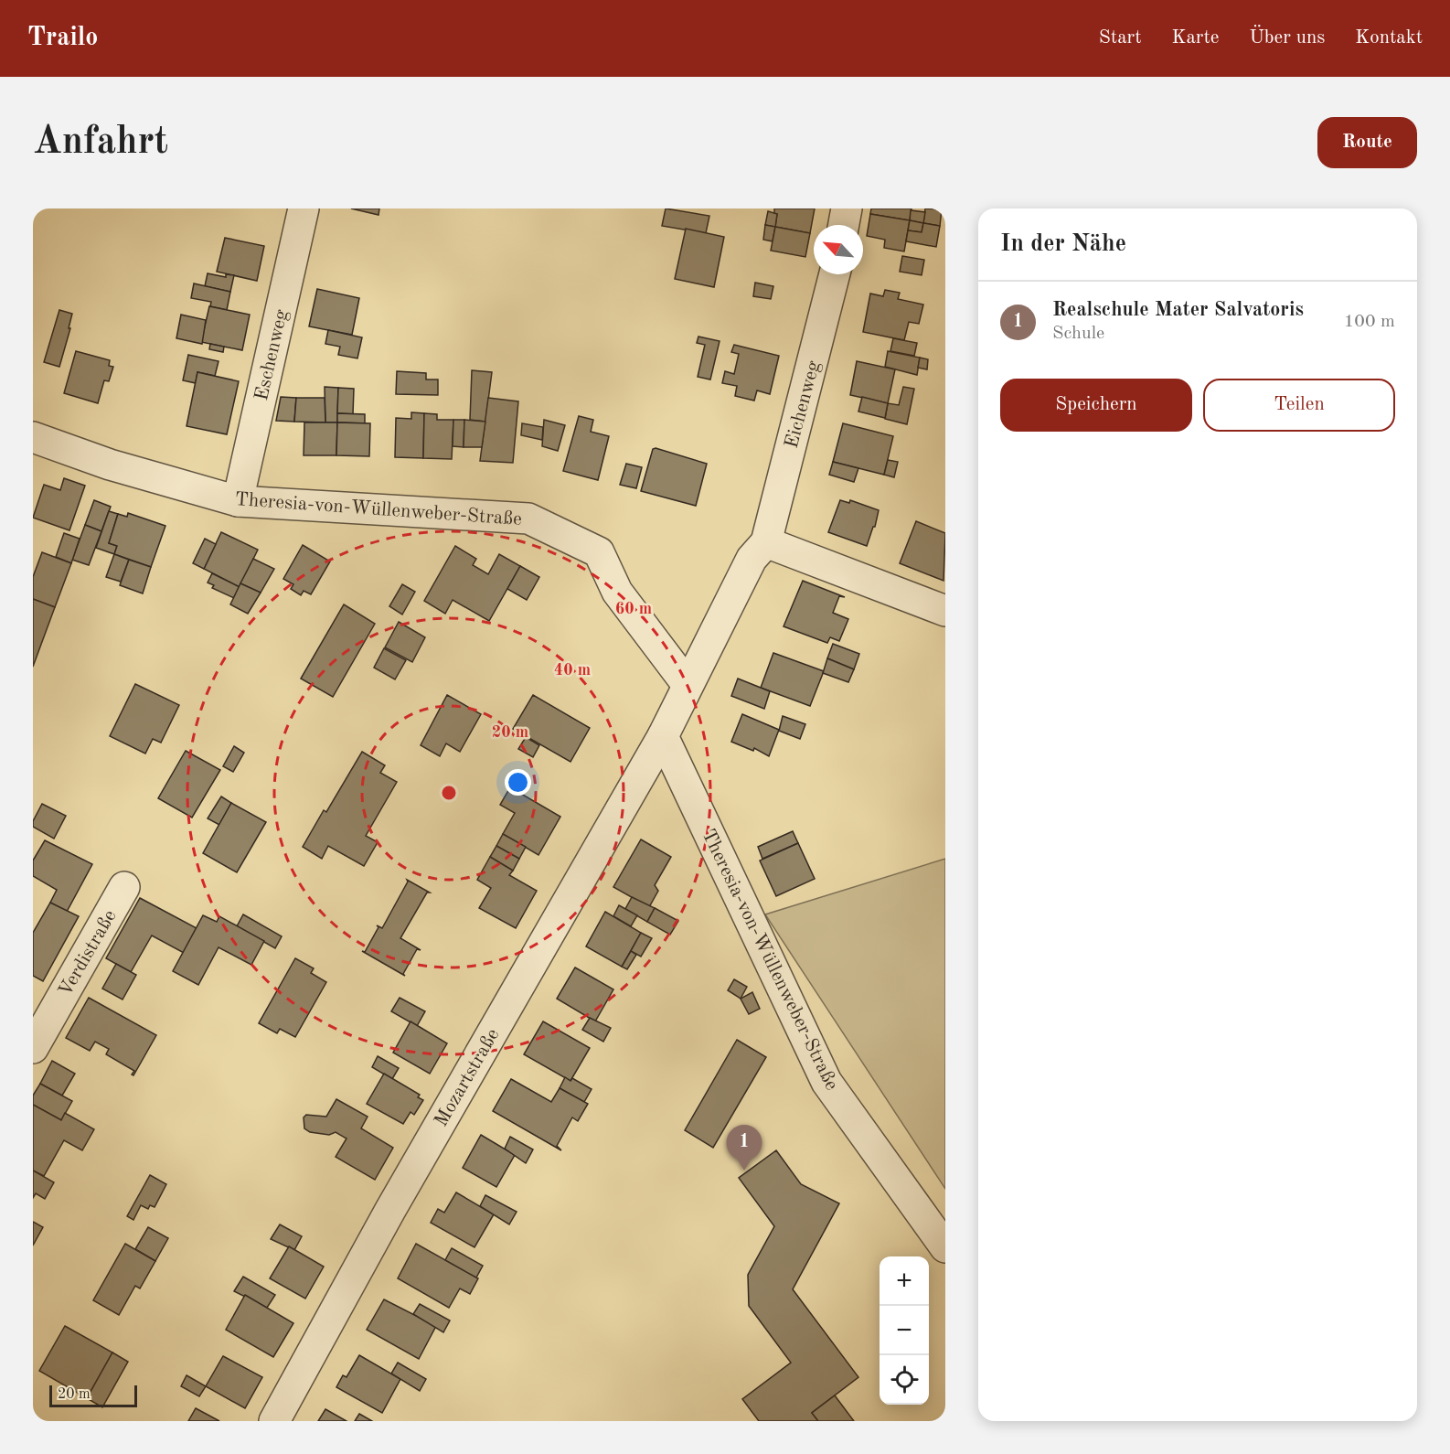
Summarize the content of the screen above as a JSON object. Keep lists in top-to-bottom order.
{
  "streets": {
    "street": [
      "Eschenweg",
      "Eichenweg",
      "Theresia-von-Wüllenweber-Straße",
      "Verdistraße",
      "Mozartstraße"
    ]
  },
  "crossings": [
    ["Eschenweg", "Theresia-von-Wüllenweber-Straße"],
    ["Theresia-von-Wüllenweber-Straße", "Mozartstraße"]
  ],
  "scale_bar": "20 m",
  "north": "top left",
  "page": {
    "header": "Trailo",
    "nav": [
      "Start",
      "Karte",
      "Über uns",
      "Kontakt"
    ],
    "buttons": [
      "Route",
      ["Speichern", "Teilen"]
    ],
    "title": "Anfahrt",
    "heading": "In der Nähe",
    "list": [
      {
        "mark": "1",
        "name": "Realschule Mater Salvatoris",
        "note": "Schule",
        "value": "100 m"
      }
    ],
    "pins": "1",
    "map_buttons": ["+", "−"],
    "scale": "20 m"
  },
  "rings": ["60 m", "40 m", "20 m"]
}
